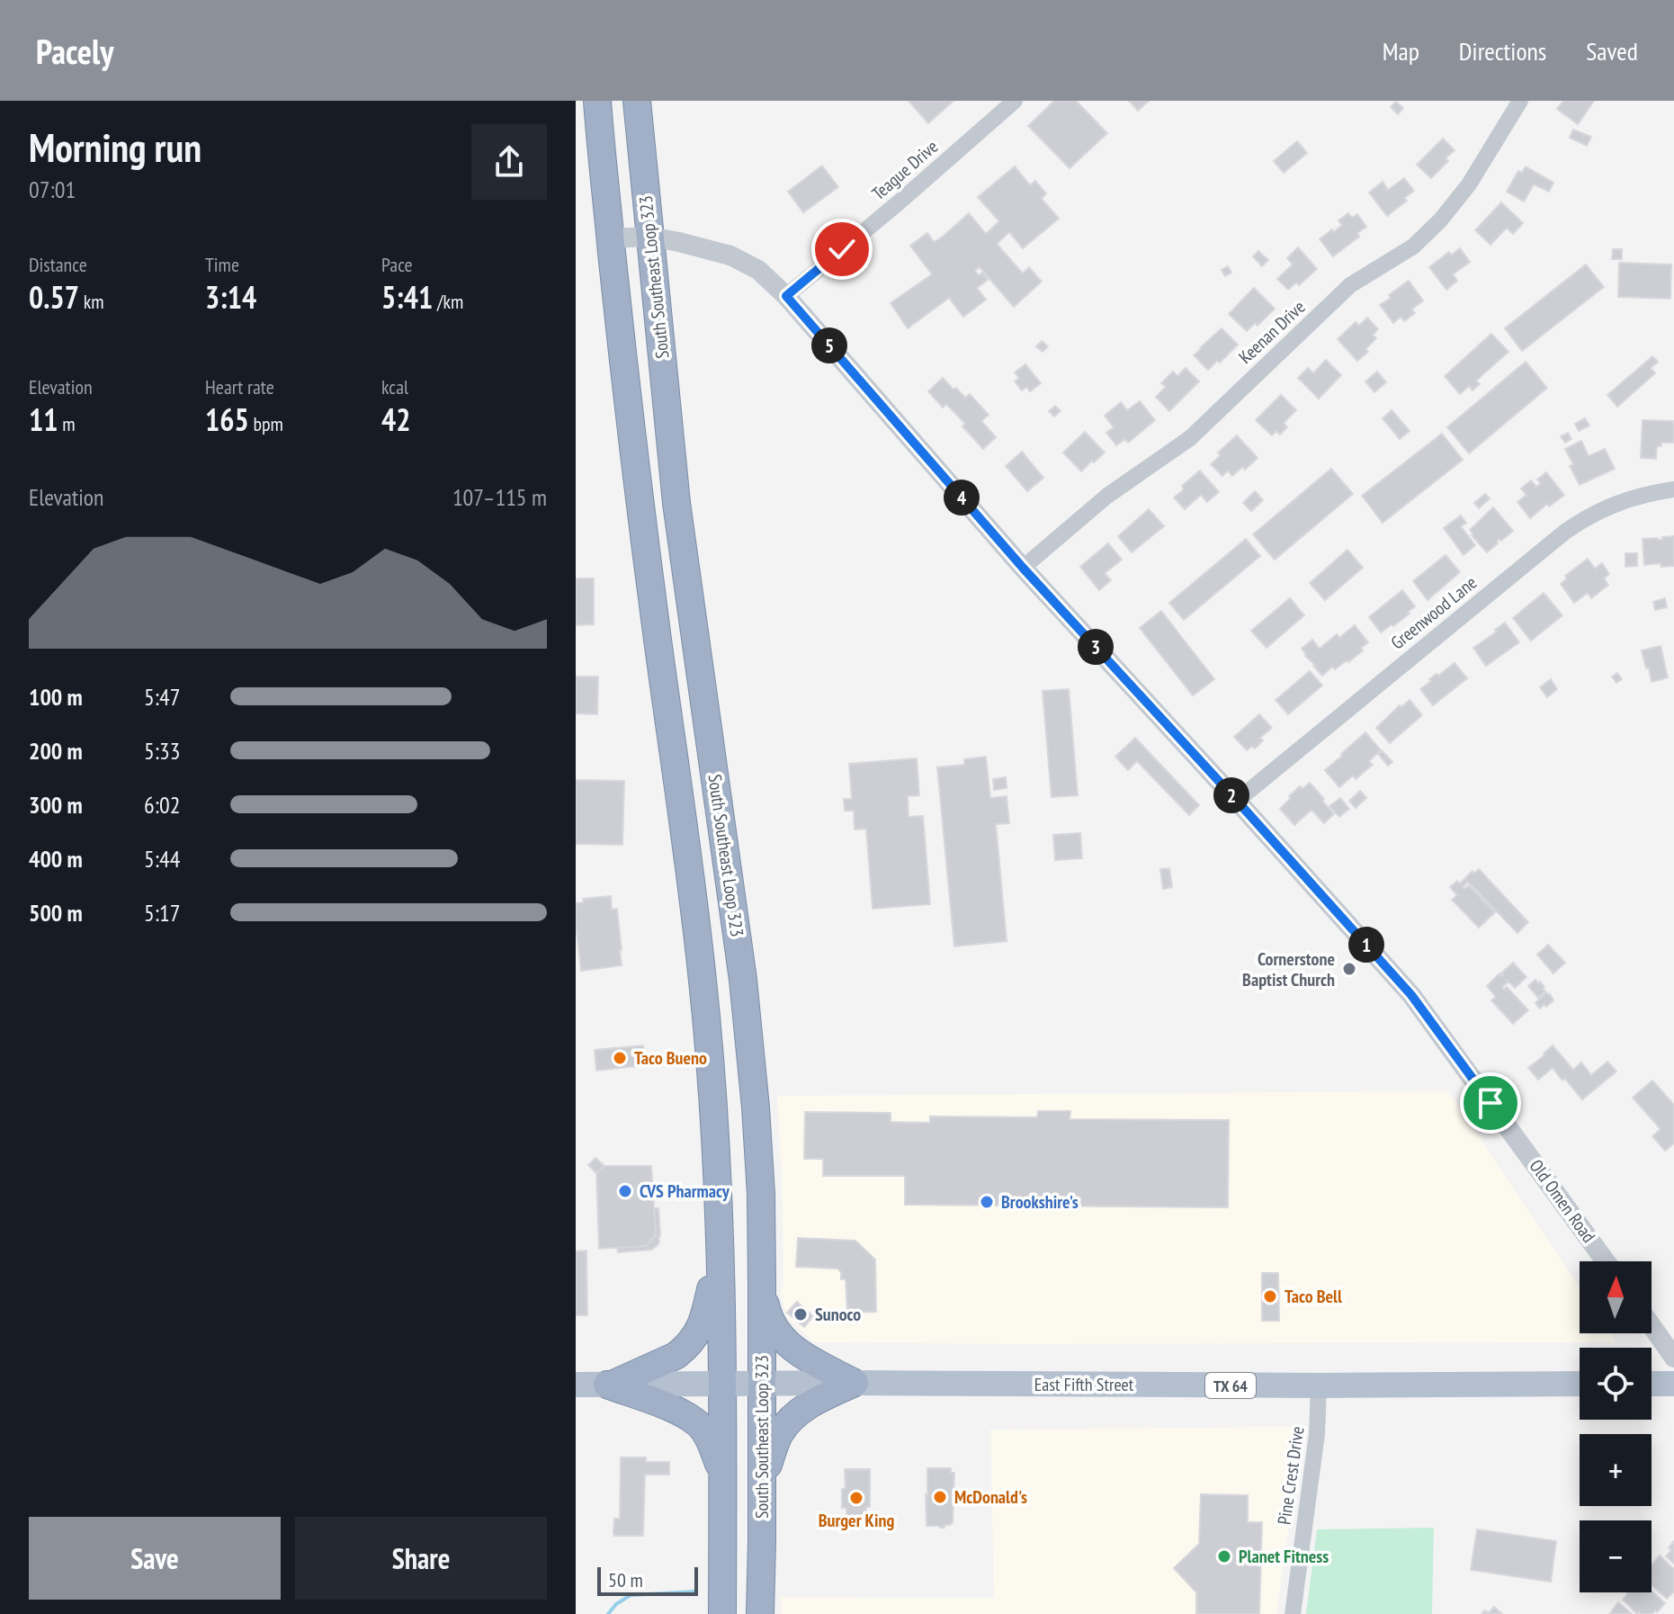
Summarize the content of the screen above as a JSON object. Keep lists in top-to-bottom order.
{
  "streets": {
    "highway": ["South Southeast Loop 323"],
    "main road": ["East Fifth Street", "TX 64"],
    "street": [
      "Teague Drive",
      "Keenan Drive",
      "Greenwood Lane",
      "Old Omen Road",
      "Pine Crest Drive"
    ]
  },
  "crossings": [
    ["Teague Drive", "Old Omen Road"],
    ["South Southeast Loop 323", "Old Omen Road"],
    ["South Southeast Loop 323", "East Fifth Street"],
    ["Keenan Drive", "Old Omen Road"],
    ["Greenwood Lane", "Old Omen Road"],
    ["East Fifth Street", "Pine Crest Drive"]
  ],
  "places": [
    "Cornerstone Baptist Church",
    "Taco Bueno",
    "CVS Pharmacy",
    "Brookshire's",
    "Taco Bell",
    "Sunoco",
    "McDonald's",
    "Burger King",
    "Planet Fitness"
  ],
  "scale_bar": "50 m",
  "north": "top",
  "page": {
    "header": "Pacely",
    "nav": ["Map", "Directions", "Saved"],
    "heading": ["Morning run", "07:01"],
    "stats": [
      ["Distance", "0.57 km"],
      ["Time", "3:14"],
      ["Pace", "5:41 /km"],
      ["Elevation", "11 m"],
      ["Heart rate", "165 bpm"],
      ["kcal", "42"]
    ],
    "pins": [
      "5",
      "4",
      "3",
      "2",
      "1"
    ],
    "chart": ["Elevation", "107–115 m"],
    "list": [
      {
        "name": "100 m",
        "note": "5:47"
      },
      {
        "name": "200 m",
        "note": "5:33"
      },
      {
        "name": "300 m",
        "note": "6:02"
      },
      {
        "name": "400 m",
        "note": "5:44"
      },
      {
        "name": "500 m",
        "note": "5:17"
      }
    ],
    "map_buttons": ["+", "−"],
    "buttons": ["Save", "Share"],
    "scale": "50 m"
  }
}
